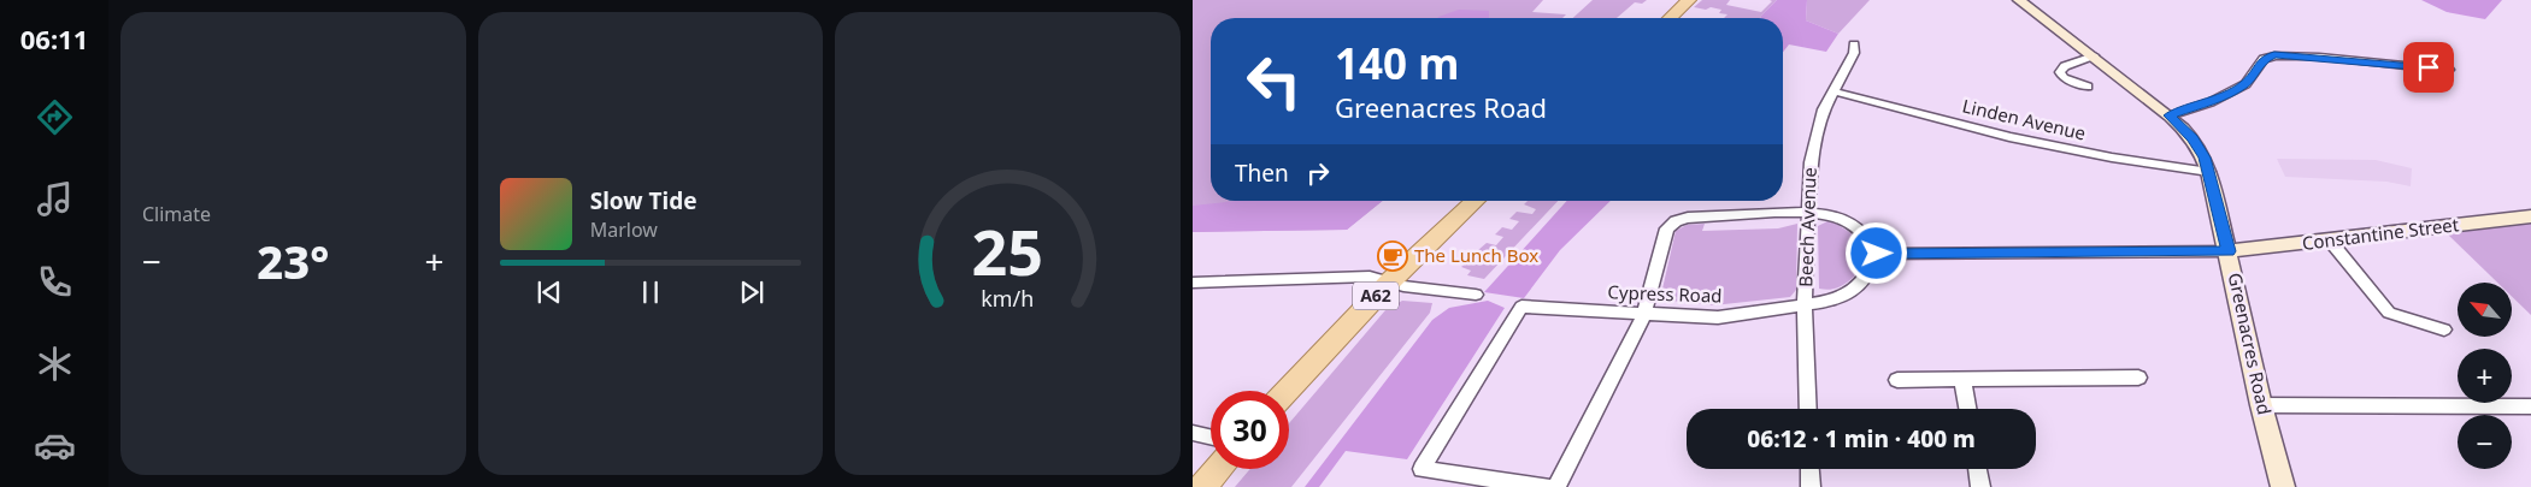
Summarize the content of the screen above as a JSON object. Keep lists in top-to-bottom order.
{
  "streets": {
    "main road": ["A62"],
    "street": [
      "Linden Avenue",
      "Beech Avenue",
      "Constantine Street",
      "Cypress Road",
      "Greenacres Road"
    ]
  },
  "crossings": [
    ["Linden Avenue", "Beech Avenue"],
    ["Linden Avenue", "Greenacres Road"],
    ["Beech Avenue", "Cypress Road"],
    ["Constantine Street", "Greenacres Road"]
  ],
  "places": {
    "cafe": ["The Lunch Box"]
  },
  "north": "top left",
  "page": {
    "tabs": "06:11",
    "tile": "Climate",
    "turn": ["140 m", "Greenacres Road"],
    "then": "Then",
    "song": ["Slow Tide", "Marlow"],
    "heat": ["−", "23°", "+"],
    "map_buttons": ["+", "−"],
    "limit": "30",
    "trip": "06:12 · 1 min · 400 m",
    "gauge": ["25", "km/h"]
  }
}
